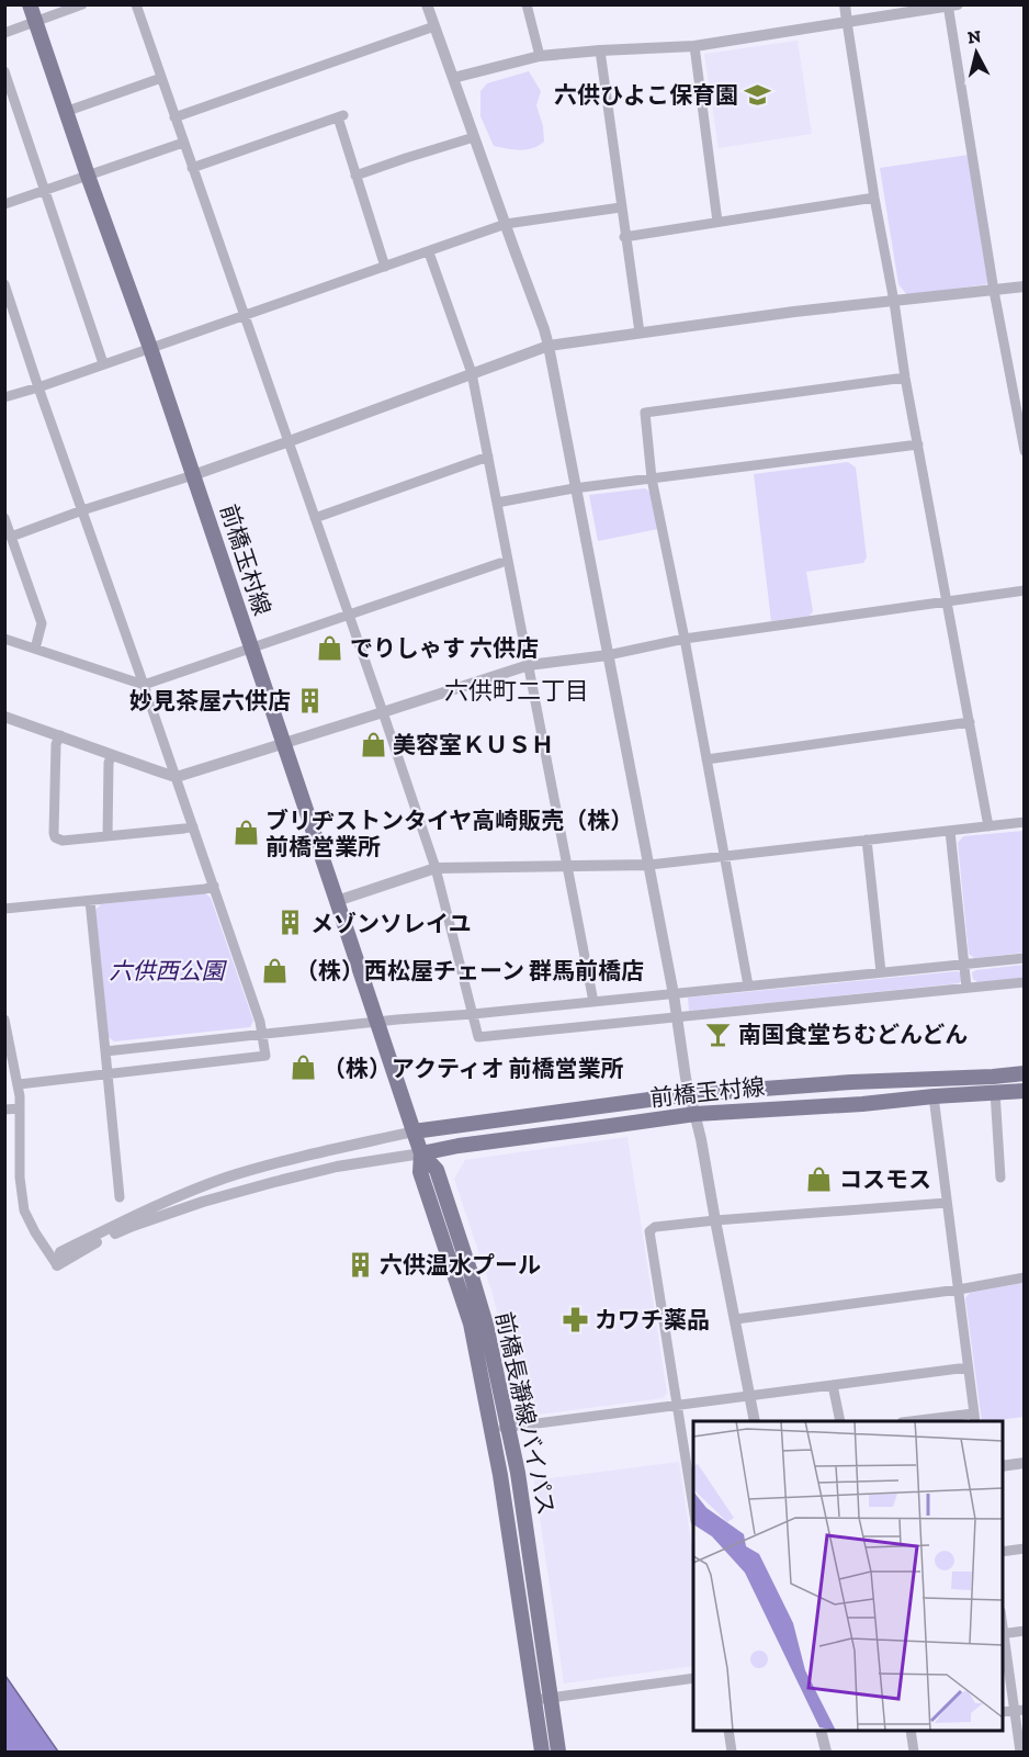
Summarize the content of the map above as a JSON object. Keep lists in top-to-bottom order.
{
  "streets": {
    "main road": ["前橋玉村線", "前橋長瀞線バイパス"]
  },
  "crossings": [
    ["前橋玉村線", "前橋長瀞線バイパス"]
  ],
  "districts": ["六供町二丁目"],
  "parks": ["六供西公園"],
  "places": {
    "school or university": ["六供ひよこ保育園"],
    "shop": [
      "でりしゃす 六供店",
      "美容室ＫＵＳＨ",
      "ブリヂストンタイヤ高崎販売（株） 前橋営業所",
      "（株）西松屋チェーン 群馬前橋店",
      "（株）アクティオ 前橋営業所",
      "コスモス"
    ],
    "building": ["妙見茶屋六供店", "メゾンソレイユ", "六供温水プール"],
    "bar": ["南国食堂ちむどんどん"],
    "pharmacy": ["カワチ薬品"]
  },
  "north": "top"
}
